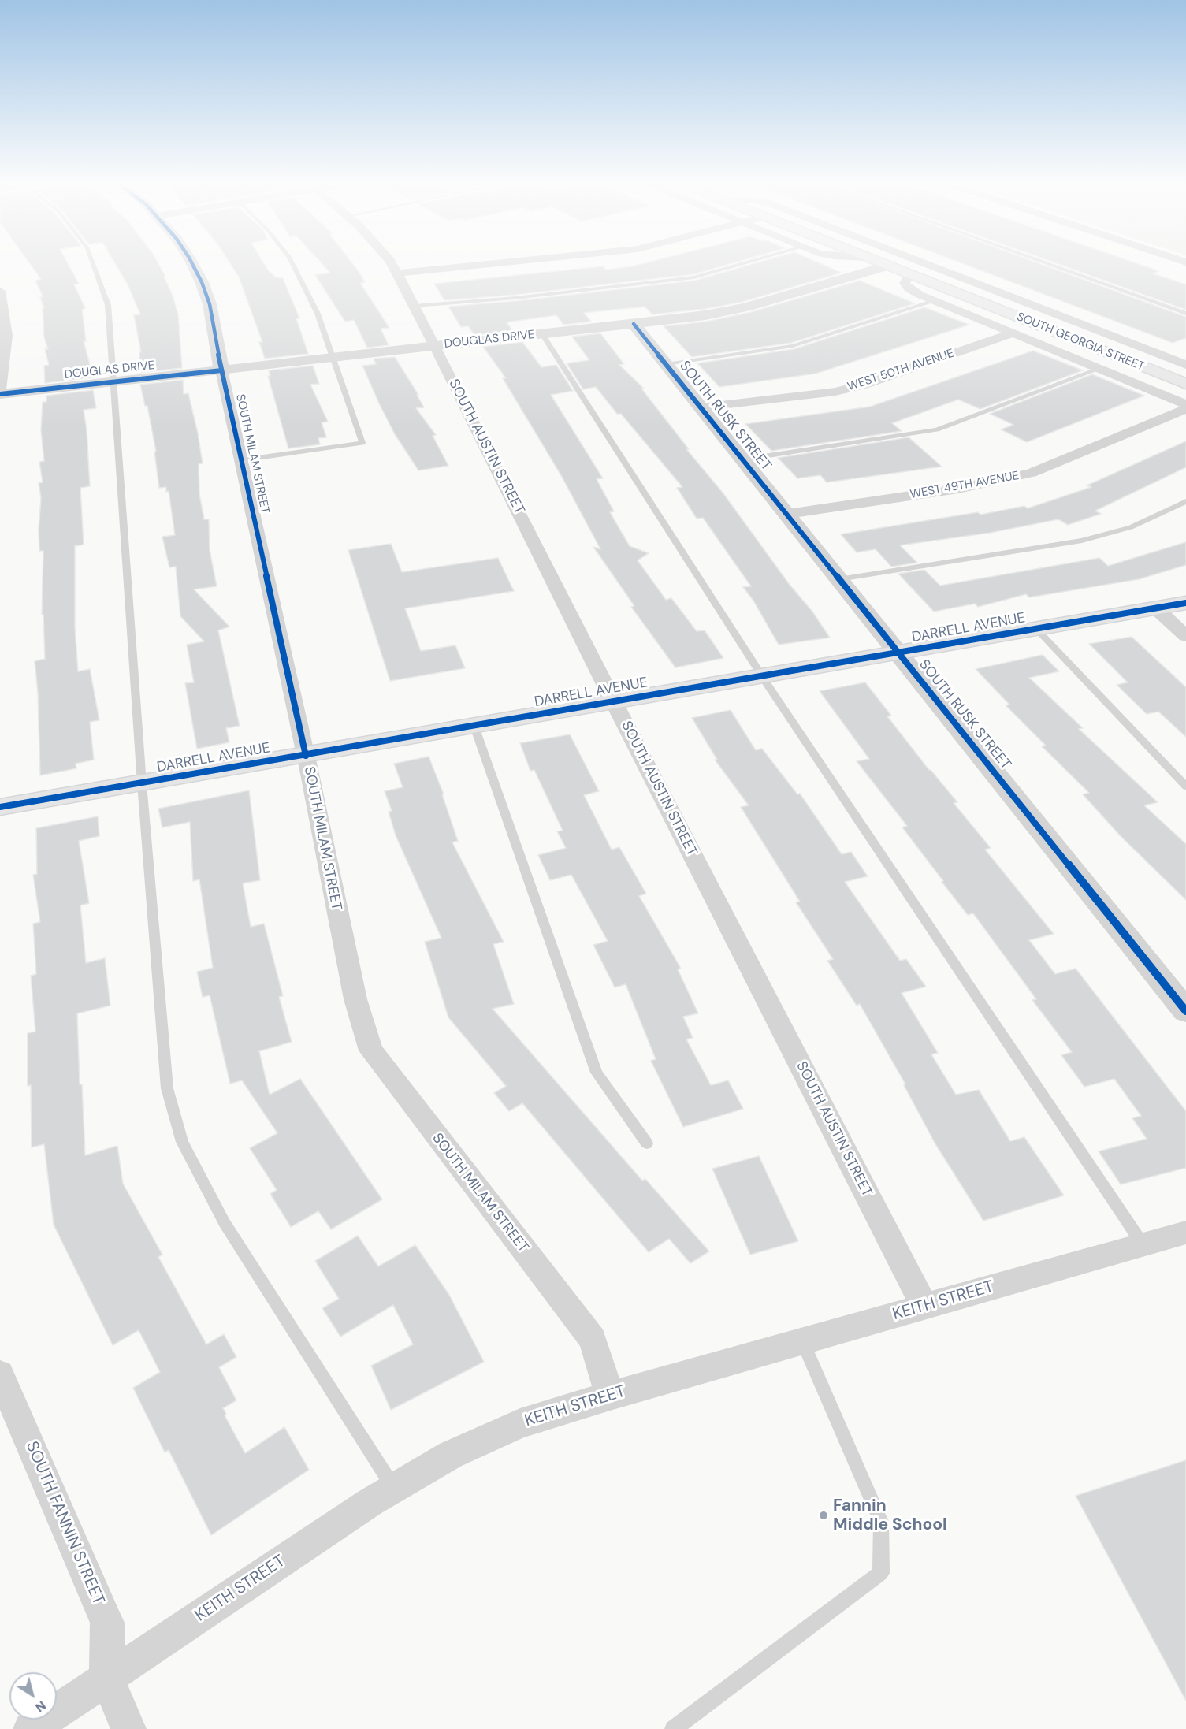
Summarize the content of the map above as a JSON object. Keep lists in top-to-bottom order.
{
  "streets": {
    "main road": ["SOUTH GEORGIA STREET", "DARRELL AVENUE"],
    "street": [
      "DOUGLAS DRIVE",
      "WEST 50TH AVENUE",
      "SOUTH RUSK STREET",
      "SOUTH AUSTIN STREET",
      "SOUTH MILAM STREET",
      "WEST 49TH AVENUE",
      "KEITH STREET",
      "SOUTH FANNIN STREET"
    ]
  },
  "crossings": [
    ["DOUGLAS DRIVE", "SOUTH RUSK STREET"],
    ["DOUGLAS DRIVE", "SOUTH AUSTIN STREET"],
    ["DOUGLAS DRIVE", "SOUTH MILAM STREET"],
    ["WEST 50TH AVENUE", "SOUTH RUSK STREET"],
    ["SOUTH RUSK STREET", "WEST 49TH AVENUE"],
    ["SOUTH RUSK STREET", "DARRELL AVENUE"],
    ["SOUTH AUSTIN STREET", "DARRELL AVENUE"],
    ["SOUTH AUSTIN STREET", "KEITH STREET"],
    ["SOUTH MILAM STREET", "DARRELL AVENUE"],
    ["SOUTH MILAM STREET", "KEITH STREET"],
    ["KEITH STREET", "SOUTH FANNIN STREET"]
  ],
  "places": ["Fannin Middle School"],
  "north": "bottom right"
}
